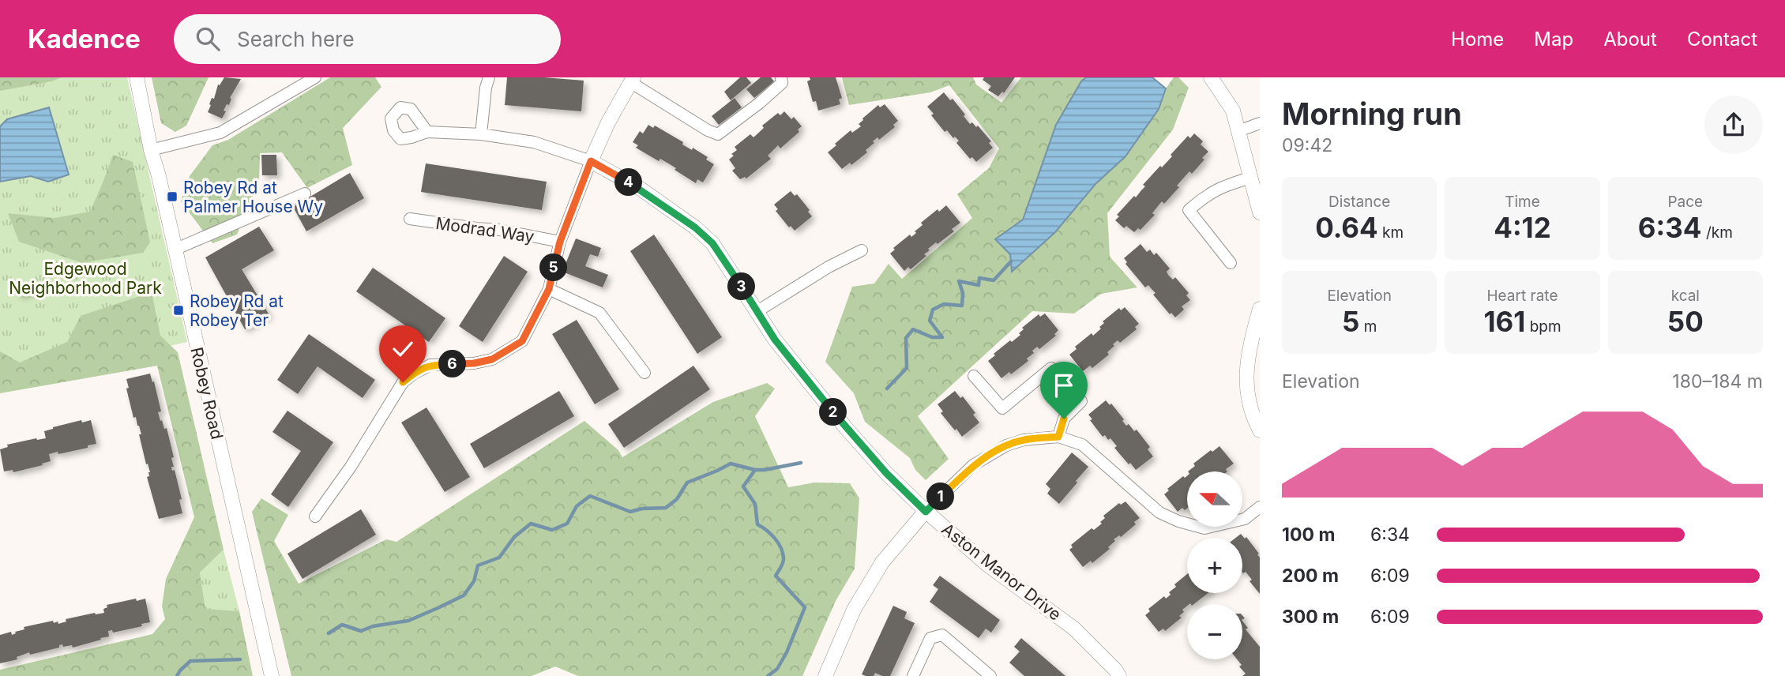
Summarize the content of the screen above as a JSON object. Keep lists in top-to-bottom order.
{
  "streets": {
    "street": ["Modrad Way", "Robey Road", "Aston Manor Drive"]
  },
  "parks": ["Edgewood Neighborhood Park"],
  "places": {
    "transit": ["Robey Rd at Palmer House Wy", "Robey Rd at Robey Ter"]
  },
  "north": "left",
  "page": {
    "header": "Kadence",
    "search": "Search here",
    "nav": [
      "Home",
      "Map",
      "About",
      "Contact"
    ],
    "heading": ["Morning run", "09:42"],
    "pins": [
      "4",
      "5",
      "3",
      "6",
      "2",
      "1"
    ],
    "stats": [
      ["Distance", "0.64 km"],
      ["Time", "4:12"],
      ["Pace", "6:34 /km"],
      ["Elevation", "5 m"],
      ["Heart rate", "161 bpm"],
      ["kcal", "50"]
    ],
    "chart": ["Elevation", "180–184 m"],
    "map_buttons": ["+", "−"],
    "list": [
      {
        "name": "100 m",
        "note": "6:34"
      },
      {
        "name": "200 m",
        "note": "6:09"
      },
      {
        "name": "300 m",
        "note": "6:09"
      }
    ]
  }
}
